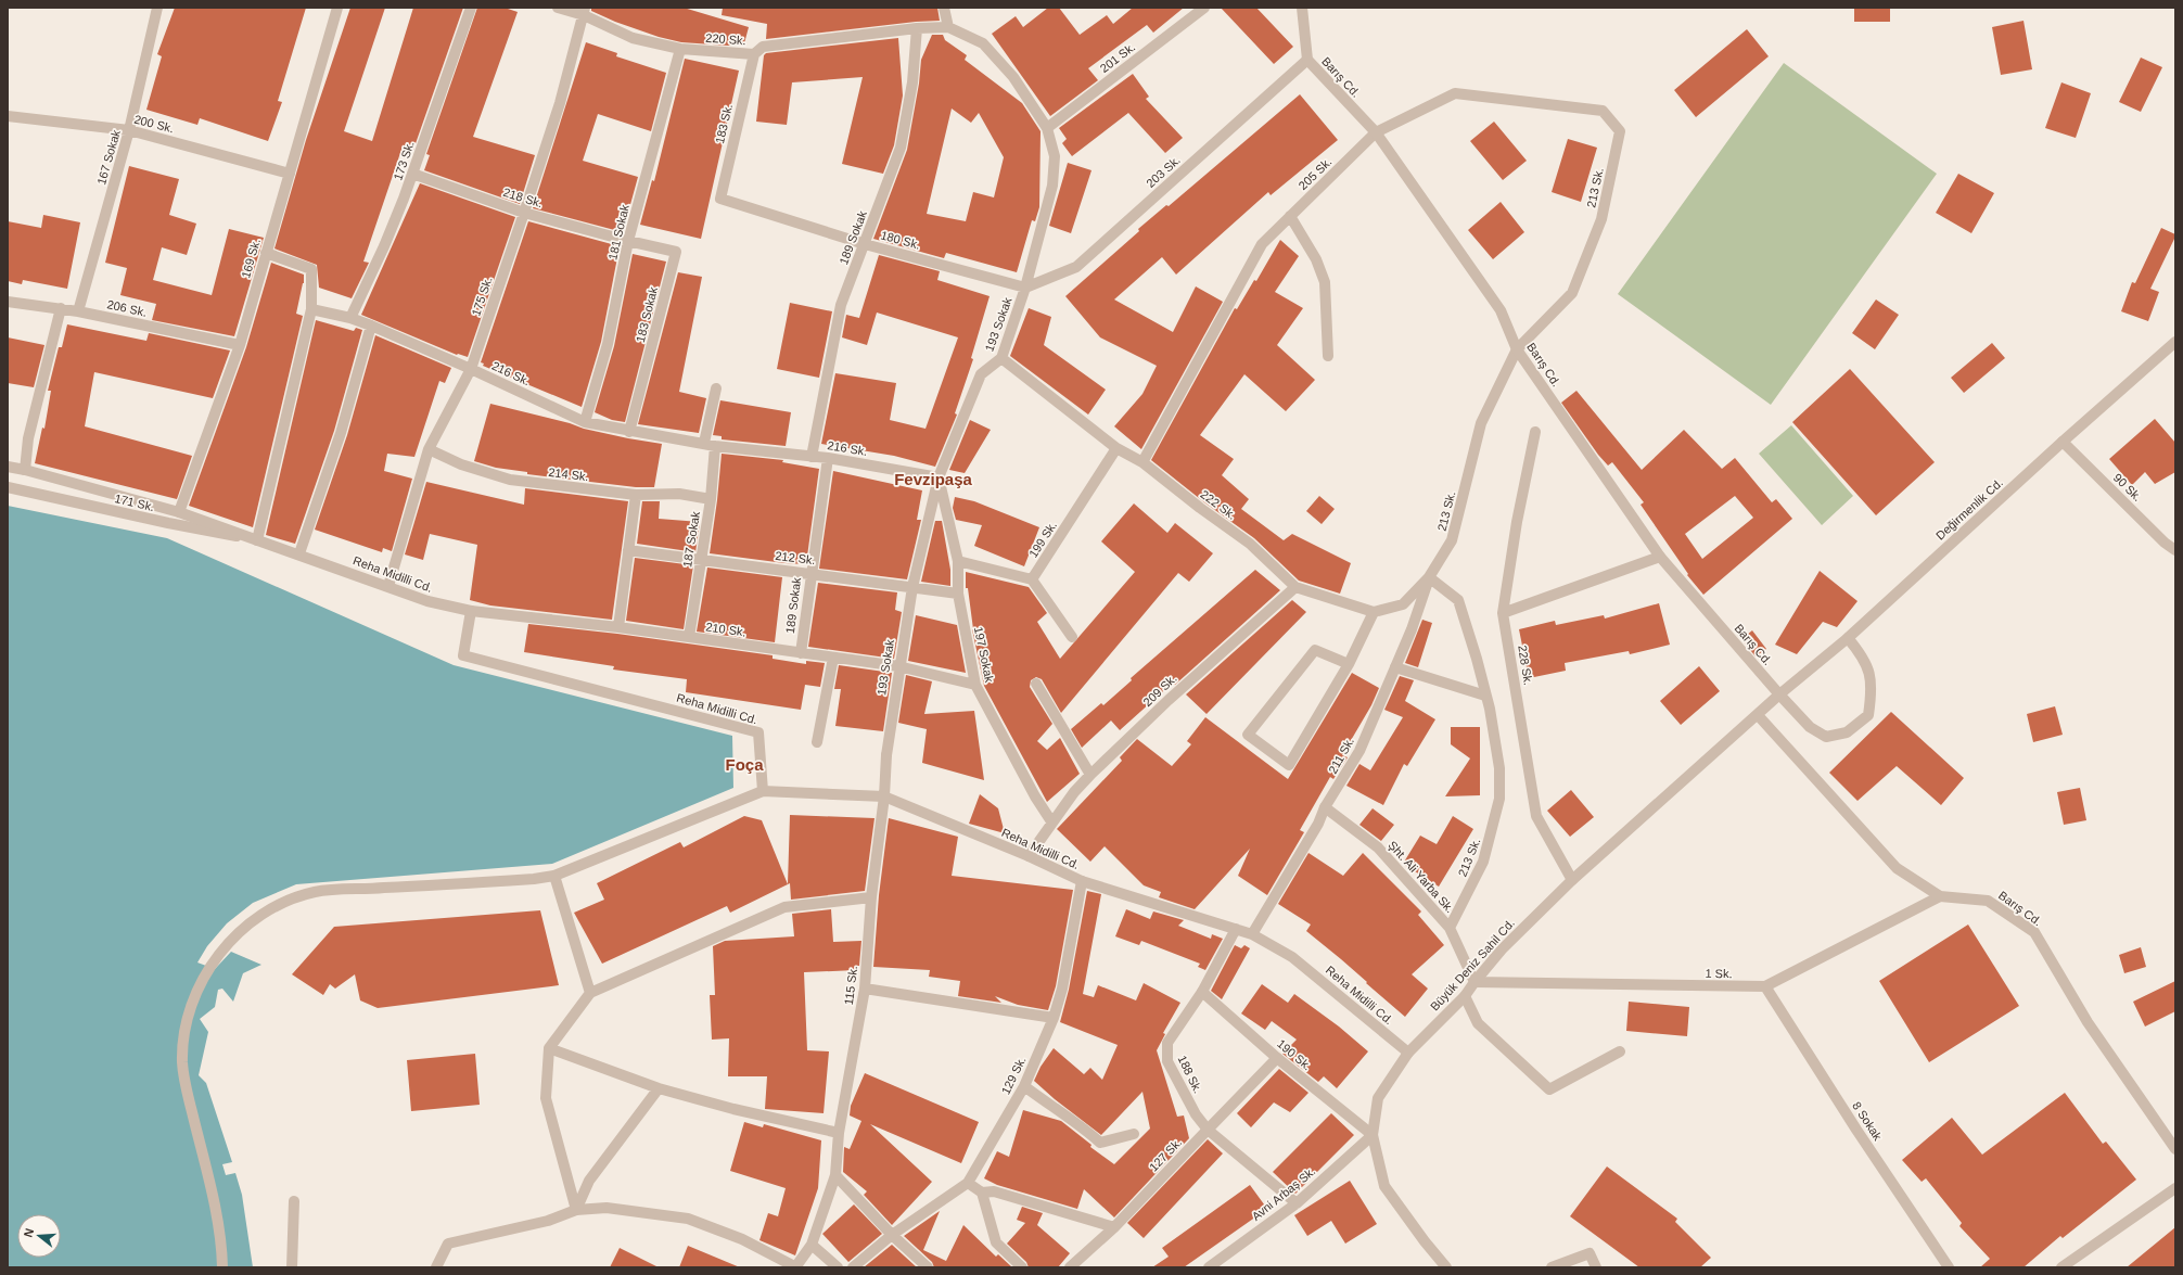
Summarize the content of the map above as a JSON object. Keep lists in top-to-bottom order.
{
  "streets": {
    "street": [
      "220 Sk.",
      "201 Sk.",
      "Barış Cd.",
      "200 Sk.",
      "183 Sk.",
      "167 Sokak",
      "173 Sk.",
      "203 Sk.",
      "205 Sk.",
      "213 Sk.",
      "218 Sk.",
      "181 Sokak",
      "189 Sokak",
      "180 Sk.",
      "169 Sk.",
      "175 Sk.",
      "206 Sk.",
      "183 Sokak",
      "193 Sokak",
      "216 Sk.",
      "214 Sk.",
      "90 Sk.",
      "171 Sk.",
      "222 Sk.",
      "Değirmenlik Cd.",
      "187 Sokak",
      "199 Sk.",
      "212 Sk.",
      "Reha Midilli Cd.",
      "210 Sk.",
      "197 Sokak",
      "228 Sk.",
      "209 Sk.",
      "211 Sk.",
      "Şht. Ali Yarba Sk.",
      "Büyük Deniz Sahil Cd.",
      "1 Sk.",
      "115 Sk.",
      "190 Sk.",
      "188 Sk.",
      "129 Sk.",
      "8 Sokak",
      "127 Sk.",
      "Avni Arbaş Sk."
    ]
  },
  "crossings": [
    ["220 Sk.", "183 Sk."],
    ["220 Sk.", "181 Sokak"],
    ["220 Sk.", "189 Sokak"],
    ["220 Sk.", "175 Sk."],
    ["220 Sk.", "193 Sokak"],
    ["201 Sk.", "193 Sokak"],
    ["Barış Cd.", "203 Sk."],
    ["Barış Cd.", "205 Sk."],
    ["Barış Cd.", "213 Sk."],
    ["Barış Cd.", "Değirmenlik Cd."],
    ["Barış Cd.", "Büyük Deniz Sahil Cd."],
    ["Barış Cd.", "1 Sk."],
    ["200 Sk.", "167 Sokak"],
    ["200 Sk.", "169 Sk."],
    ["183 Sk.", "180 Sk."],
    ["167 Sokak", "206 Sk."],
    ["173 Sk.", "218 Sk."],
    ["173 Sk.", "216 Sk."],
    ["203 Sk.", "180 Sk."],
    ["203 Sk.", "193 Sokak"],
    ["205 Sk.", "213 Sk."],
    ["205 Sk.", "222 Sk."],
    ["213 Sk.", "211 Sk."],
    ["213 Sk.", "Şht. Ali Yarba Sk."],
    ["218 Sk.", "181 Sokak"],
    ["218 Sk.", "175 Sk."],
    ["218 Sk.", "183 Sokak"],
    ["181 Sokak", "183 Sokak"],
    ["181 Sokak", "216 Sk."],
    ["189 Sokak", "180 Sk."],
    ["189 Sokak", "216 Sk."],
    ["189 Sokak", "212 Sk."],
    ["189 Sokak", "210 Sk."],
    ["180 Sk.", "193 Sokak"],
    ["169 Sk.", "206 Sk."],
    ["169 Sk.", "Reha Midilli Cd."],
    ["175 Sk.", "216 Sk."],
    ["175 Sk.", "214 Sk."],
    ["175 Sk.", "Reha Midilli Cd."],
    ["183 Sokak", "216 Sk."],
    ["193 Sokak", "216 Sk."],
    ["193 Sokak", "222 Sk."],
    ["193 Sokak", "212 Sk."],
    ["193 Sokak", "Reha Midilli Cd."],
    ["193 Sokak", "210 Sk."],
    ["193 Sokak", "197 Sokak"],
    ["193 Sokak", "115 Sk."],
    ["216 Sk.", "187 Sokak"],
    ["216 Sk.", "197 Sokak"],
    ["214 Sk.", "187 Sokak"],
    ["90 Sk.", "Değirmenlik Cd."],
    ["171 Sk.", "Reha Midilli Cd."],
    ["222 Sk.", "199 Sk."],
    ["222 Sk.", "209 Sk."],
    ["Değirmenlik Cd.", "Büyük Deniz Sahil Cd."],
    ["187 Sokak", "212 Sk."],
    ["187 Sokak", "210 Sk."],
    ["212 Sk.", "197 Sokak"],
    ["Reha Midilli Cd.", "210 Sk."],
    ["Reha Midilli Cd.", "209 Sk."],
    ["Reha Midilli Cd.", "211 Sk."],
    ["Reha Midilli Cd.", "Büyük Deniz Sahil Cd."],
    ["Reha Midilli Cd.", "115 Sk."],
    ["Reha Midilli Cd.", "188 Sk."],
    ["Reha Midilli Cd.", "129 Sk."],
    ["210 Sk.", "197 Sokak"],
    ["197 Sokak", "209 Sk."],
    ["228 Sk.", "Büyük Deniz Sahil Cd."],
    ["211 Sk.", "Şht. Ali Yarba Sk."],
    ["Şht. Ali Yarba Sk.", "Büyük Deniz Sahil Cd."],
    ["Şht. Ali Yarba Sk.", "1 Sk."],
    ["Büyük Deniz Sahil Cd.", "1 Sk."],
    ["Büyük Deniz Sahil Cd.", "190 Sk."],
    ["Büyük Deniz Sahil Cd.", "Avni Arbaş Sk."],
    ["1 Sk.", "8 Sokak"],
    ["190 Sk.", "188 Sk."],
    ["190 Sk.", "127 Sk."],
    ["190 Sk.", "Avni Arbaş Sk."],
    ["188 Sk.", "127 Sk."],
    ["188 Sk.", "Avni Arbaş Sk."]
  ],
  "districts": ["Fevzipaşa", "Foça"],
  "north": "left"
}
